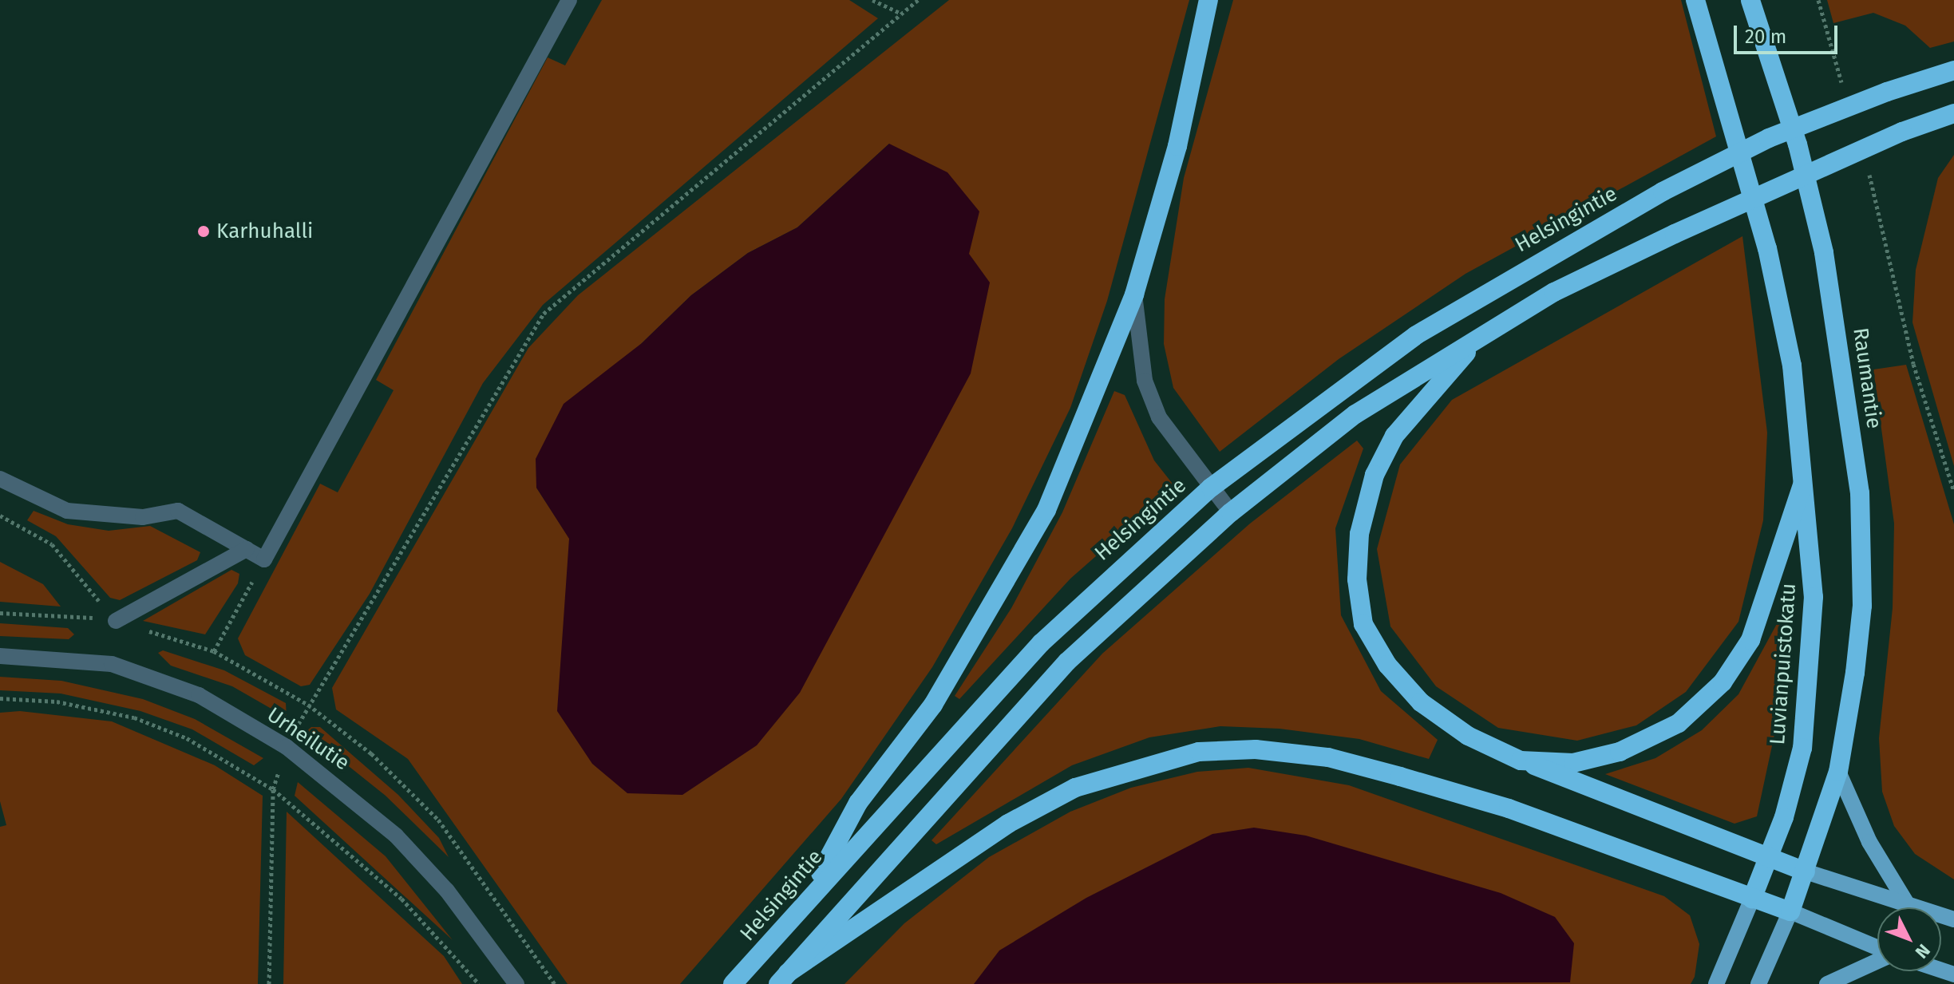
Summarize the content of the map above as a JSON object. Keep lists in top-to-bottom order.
{
  "streets": {
    "highway": ["Helsingintie", "Raumantie", "Luvianpuistokatu"],
    "street": ["Urheilutie"]
  },
  "places": ["Karhuhalli"],
  "scale_bar": "20 m",
  "north": "bottom right"
}
